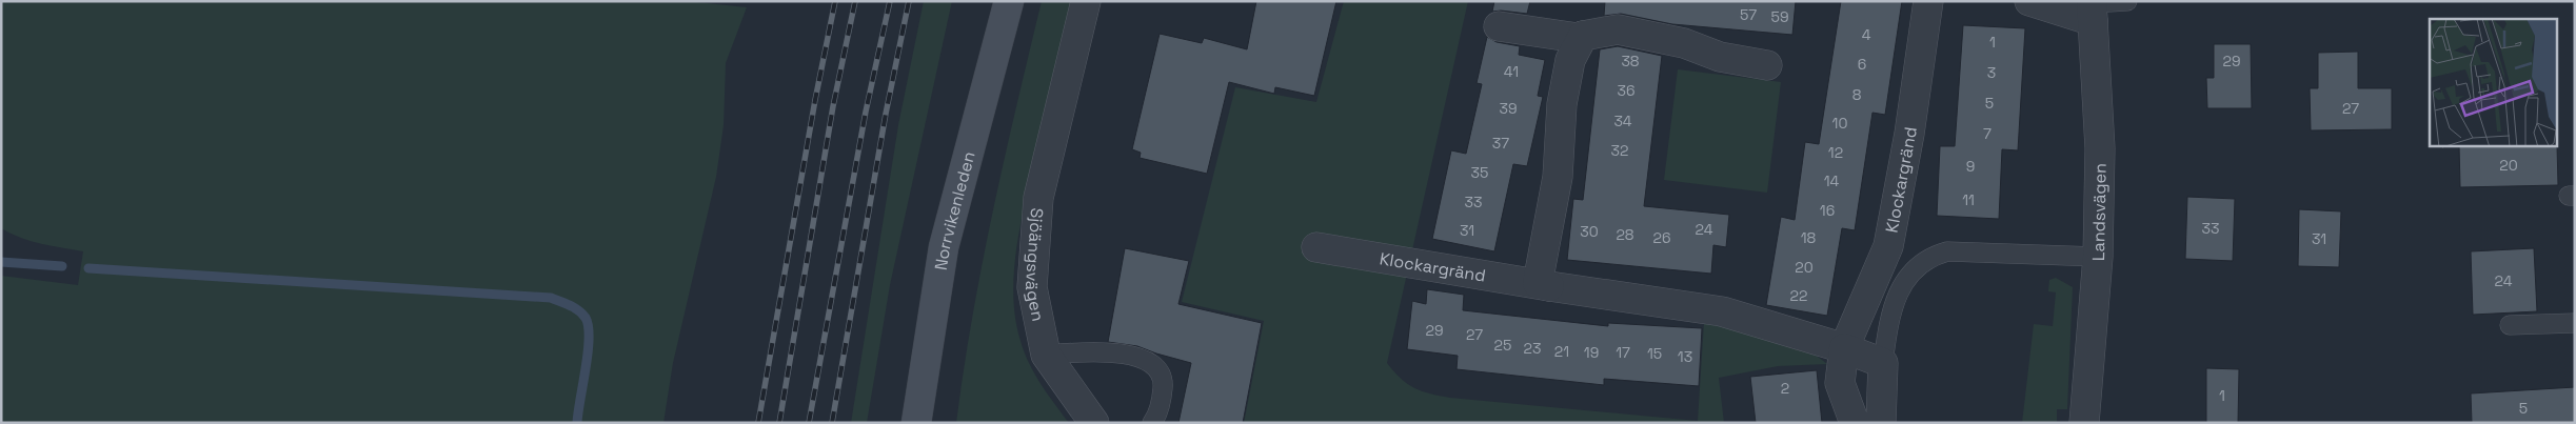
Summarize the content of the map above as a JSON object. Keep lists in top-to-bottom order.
{
  "streets": {
    "main road": ["Norrvikenleden"],
    "street": ["Klockargränd", "Landsvägen", "Sjöängsvägen"]
  },
  "house_numbers": [
    "57",
    "59",
    "4",
    "1",
    "38",
    "29",
    "6",
    "41",
    "3",
    "36",
    "8",
    "5",
    "39",
    "27",
    "34",
    "10",
    "7",
    "37",
    "32",
    "12",
    "20",
    "9",
    "35",
    "14",
    "11",
    "33",
    "16",
    "33",
    "24",
    "31",
    "30",
    "28",
    "26",
    "18",
    "31",
    "20",
    "24",
    "22",
    "29",
    "27",
    "25",
    "23",
    "21",
    "19",
    "17",
    "15",
    "13",
    "2",
    "1",
    "5"
  ]
}
